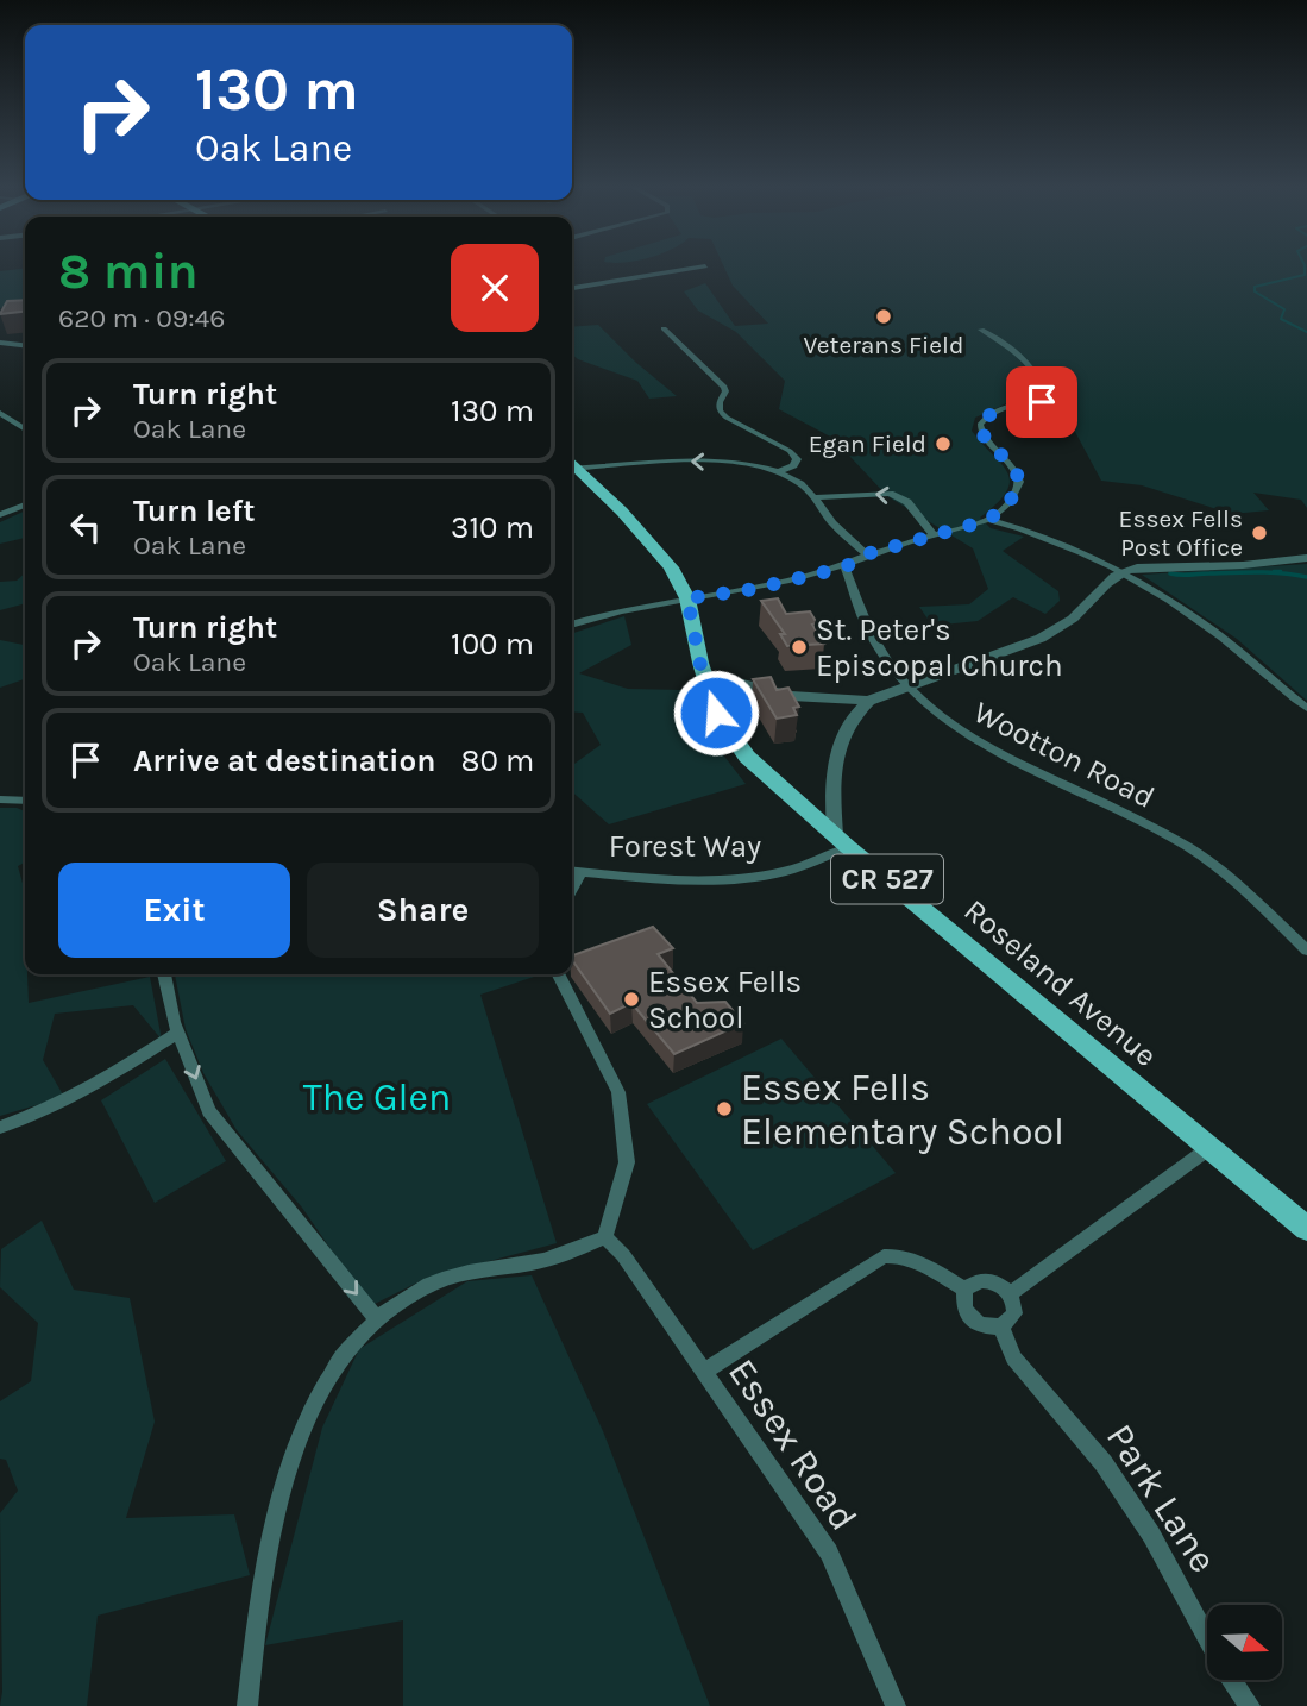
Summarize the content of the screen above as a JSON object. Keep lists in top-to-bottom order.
{
  "streets": {
    "main road": ["CR 527", "Roseland Avenue"],
    "street": [
      "Wootton Road",
      "Forest Way",
      "Essex Road",
      "Park Lane"
    ]
  },
  "crossings": [
    ["Forest Way", "Roseland Avenue"]
  ],
  "parks": ["The Glen"],
  "places": [
    "Veterans Field",
    "Egan Field",
    "Essex Fells Post Office",
    "St. Peter's Episcopal Church",
    "Essex Fells School",
    "Essex Fells Elementary School"
  ],
  "north": "right",
  "page": {
    "turn": ["130 m", "Oak Lane"],
    "heading": ["8 min", "620 m · 09:46"],
    "list": [
      {
        "name": "Turn right",
        "note": "Oak Lane",
        "value": "130 m"
      },
      {
        "name": "Turn left",
        "note": "Oak Lane",
        "value": "310 m"
      },
      {
        "name": "Turn right",
        "note": "Oak Lane",
        "value": "100 m"
      },
      {
        "name": "Arrive at destination",
        "value": "80 m"
      }
    ],
    "buttons": ["Exit", "Share"]
  }
}
